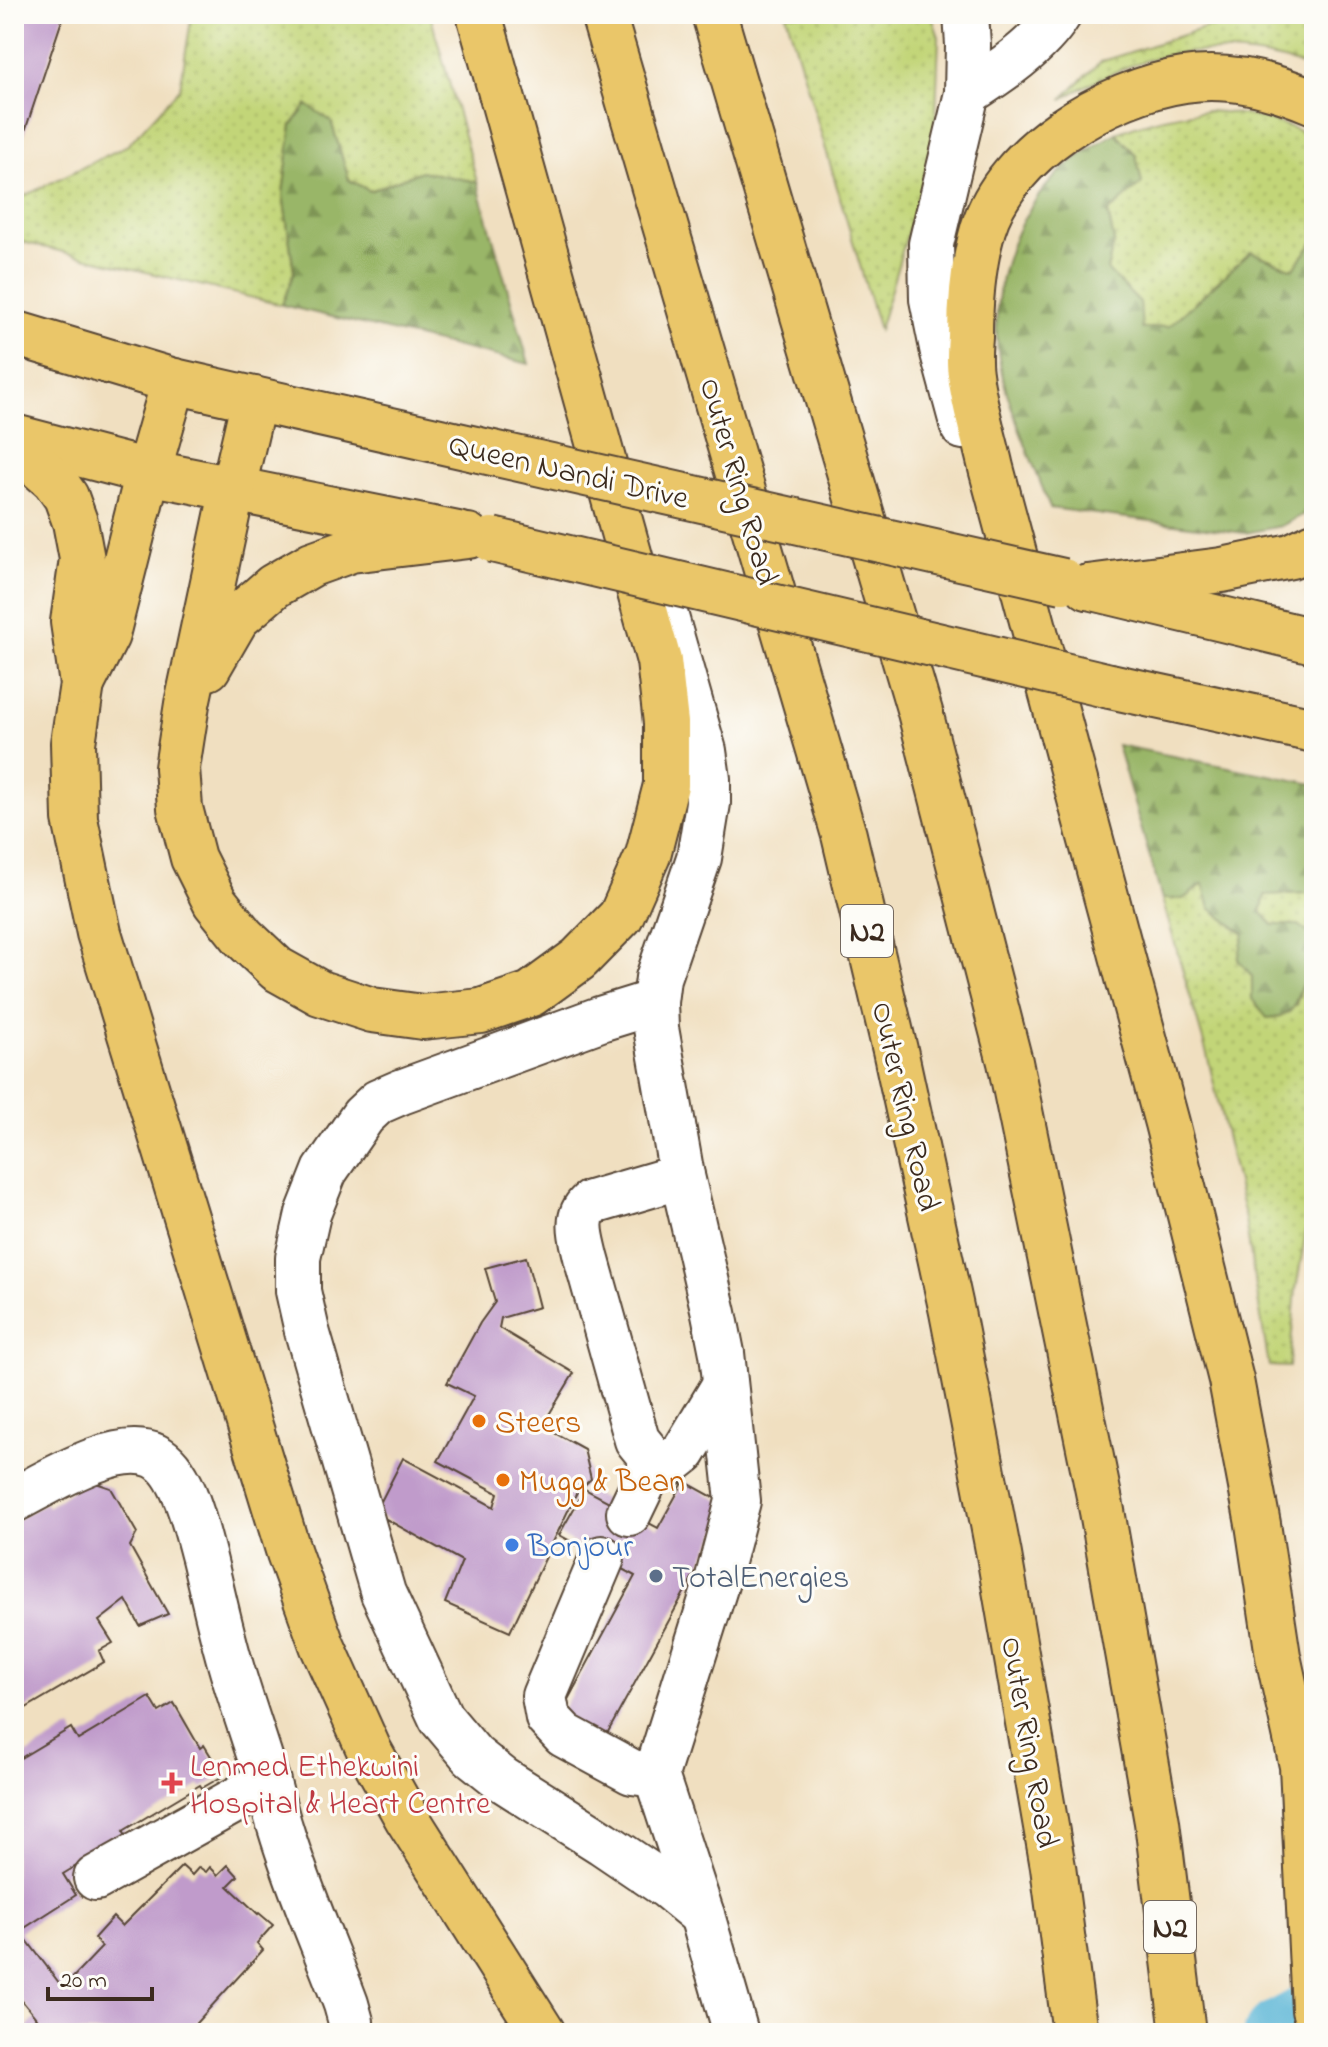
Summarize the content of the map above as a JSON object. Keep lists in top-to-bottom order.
{
  "streets": {
    "main road": ["Queen Nandi Drive", "Outer Ring Road", "N2"]
  },
  "places": {
    "other": [
      "Steers",
      "Mugg & Bean",
      "Bonjour",
      "TotalEnergies"
    ],
    "health": ["Lenmed Ethekwini Hospital & Heart Centre"]
  },
  "scale_bar": "20 m"
}
